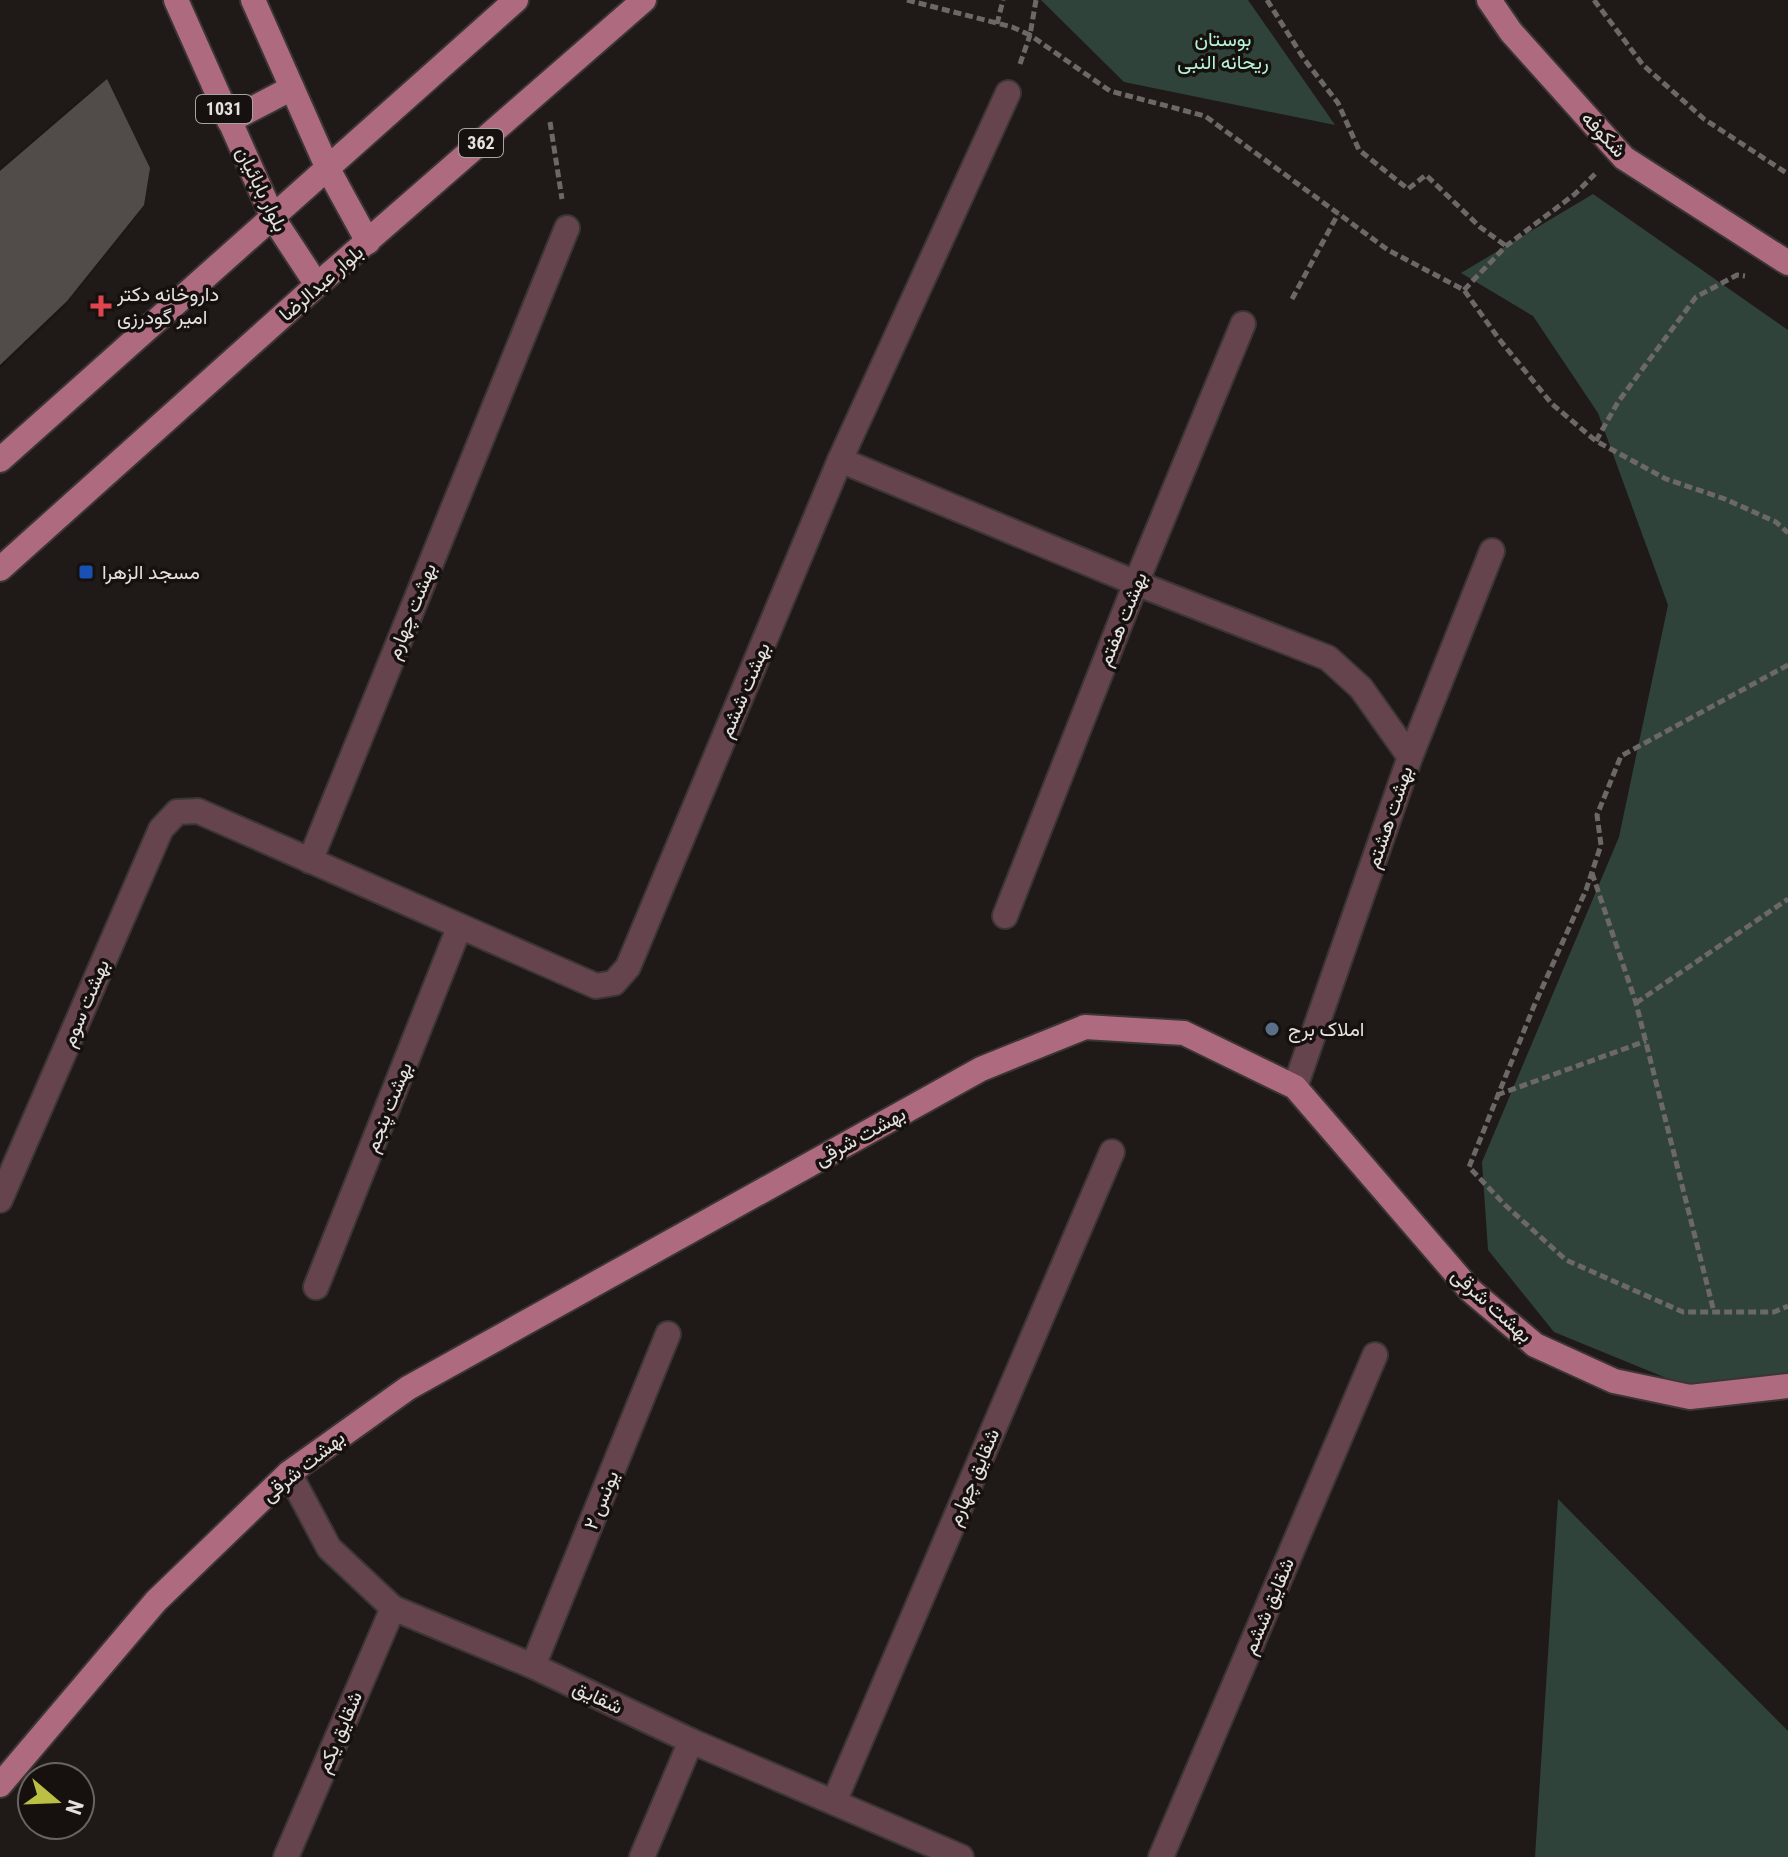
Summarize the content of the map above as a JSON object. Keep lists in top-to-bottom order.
{
  "streets": {
    "main road": [
      "1031",
      "شکوفه",
      "362",
      "بلوار بابائیان",
      "بلوار عبدالرضا",
      "بهشت شرقی"
    ],
    "street": [
      "بهشت چهارم",
      "بهشت هفتم",
      "بهشت ششم",
      "بهشت هشتم",
      "بهشت سوم",
      "بهشت پنجم",
      "شقایق چهارم",
      "یونس ۲",
      "شقایق ششم",
      "شقایق",
      "شقایق یکم"
    ]
  },
  "crossings": [
    ["بلوار بابائیان", "بلوار عبدالرضا"],
    ["بهشت چهارم", "بهشت ششم"],
    ["بهشت چهارم", "بهشت سوم"],
    ["بهشت ششم", "بهشت سوم"],
    ["بهشت ششم", "بهشت پنجم"],
    ["بهشت هشتم", "بهشت شرقی"],
    ["بهشت شرقی", "شقایق"],
    ["شقایق چهارم", "شقایق"],
    ["یونس ۲", "شقایق"],
    ["شقایق", "شقایق یکم"]
  ],
  "parks": ["بوستان ریحانه النبی"],
  "places": {
    "health": ["داروخانه دکتر امیر گودرزی"],
    "transit": ["مسجد الزهرا"],
    "other": ["املاک برج"]
  },
  "north": "right"
}
